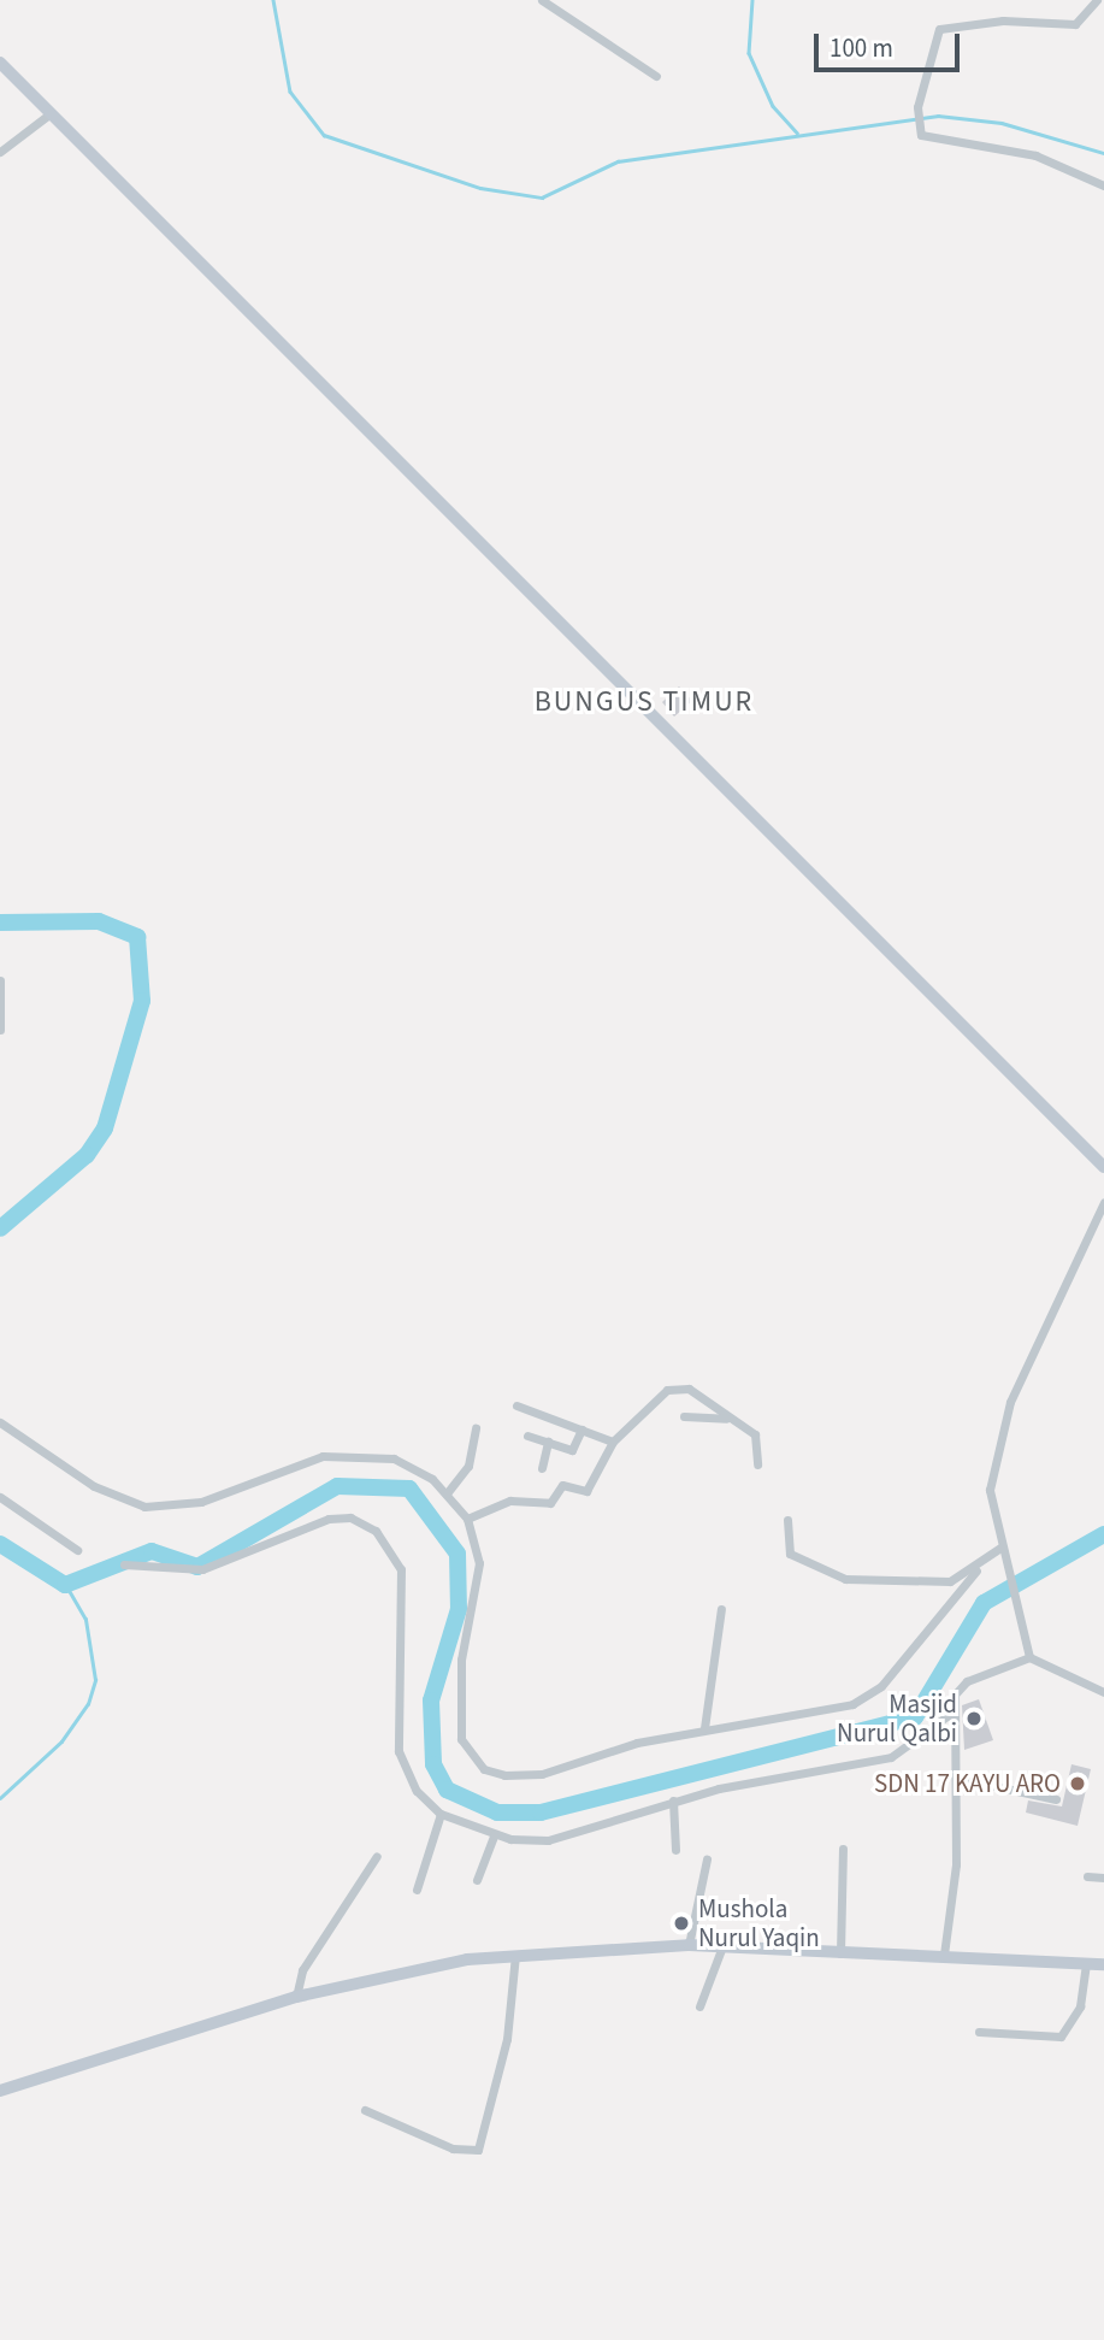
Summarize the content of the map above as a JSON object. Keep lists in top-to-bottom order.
{
  "districts": ["BUNGUS TIMUR"],
  "places": ["Masjid Nurul Qalbi", "SDN 17 KAYU ARO", "Mushola Nurul Yaqin"],
  "scale_bar": "100 m"
}
